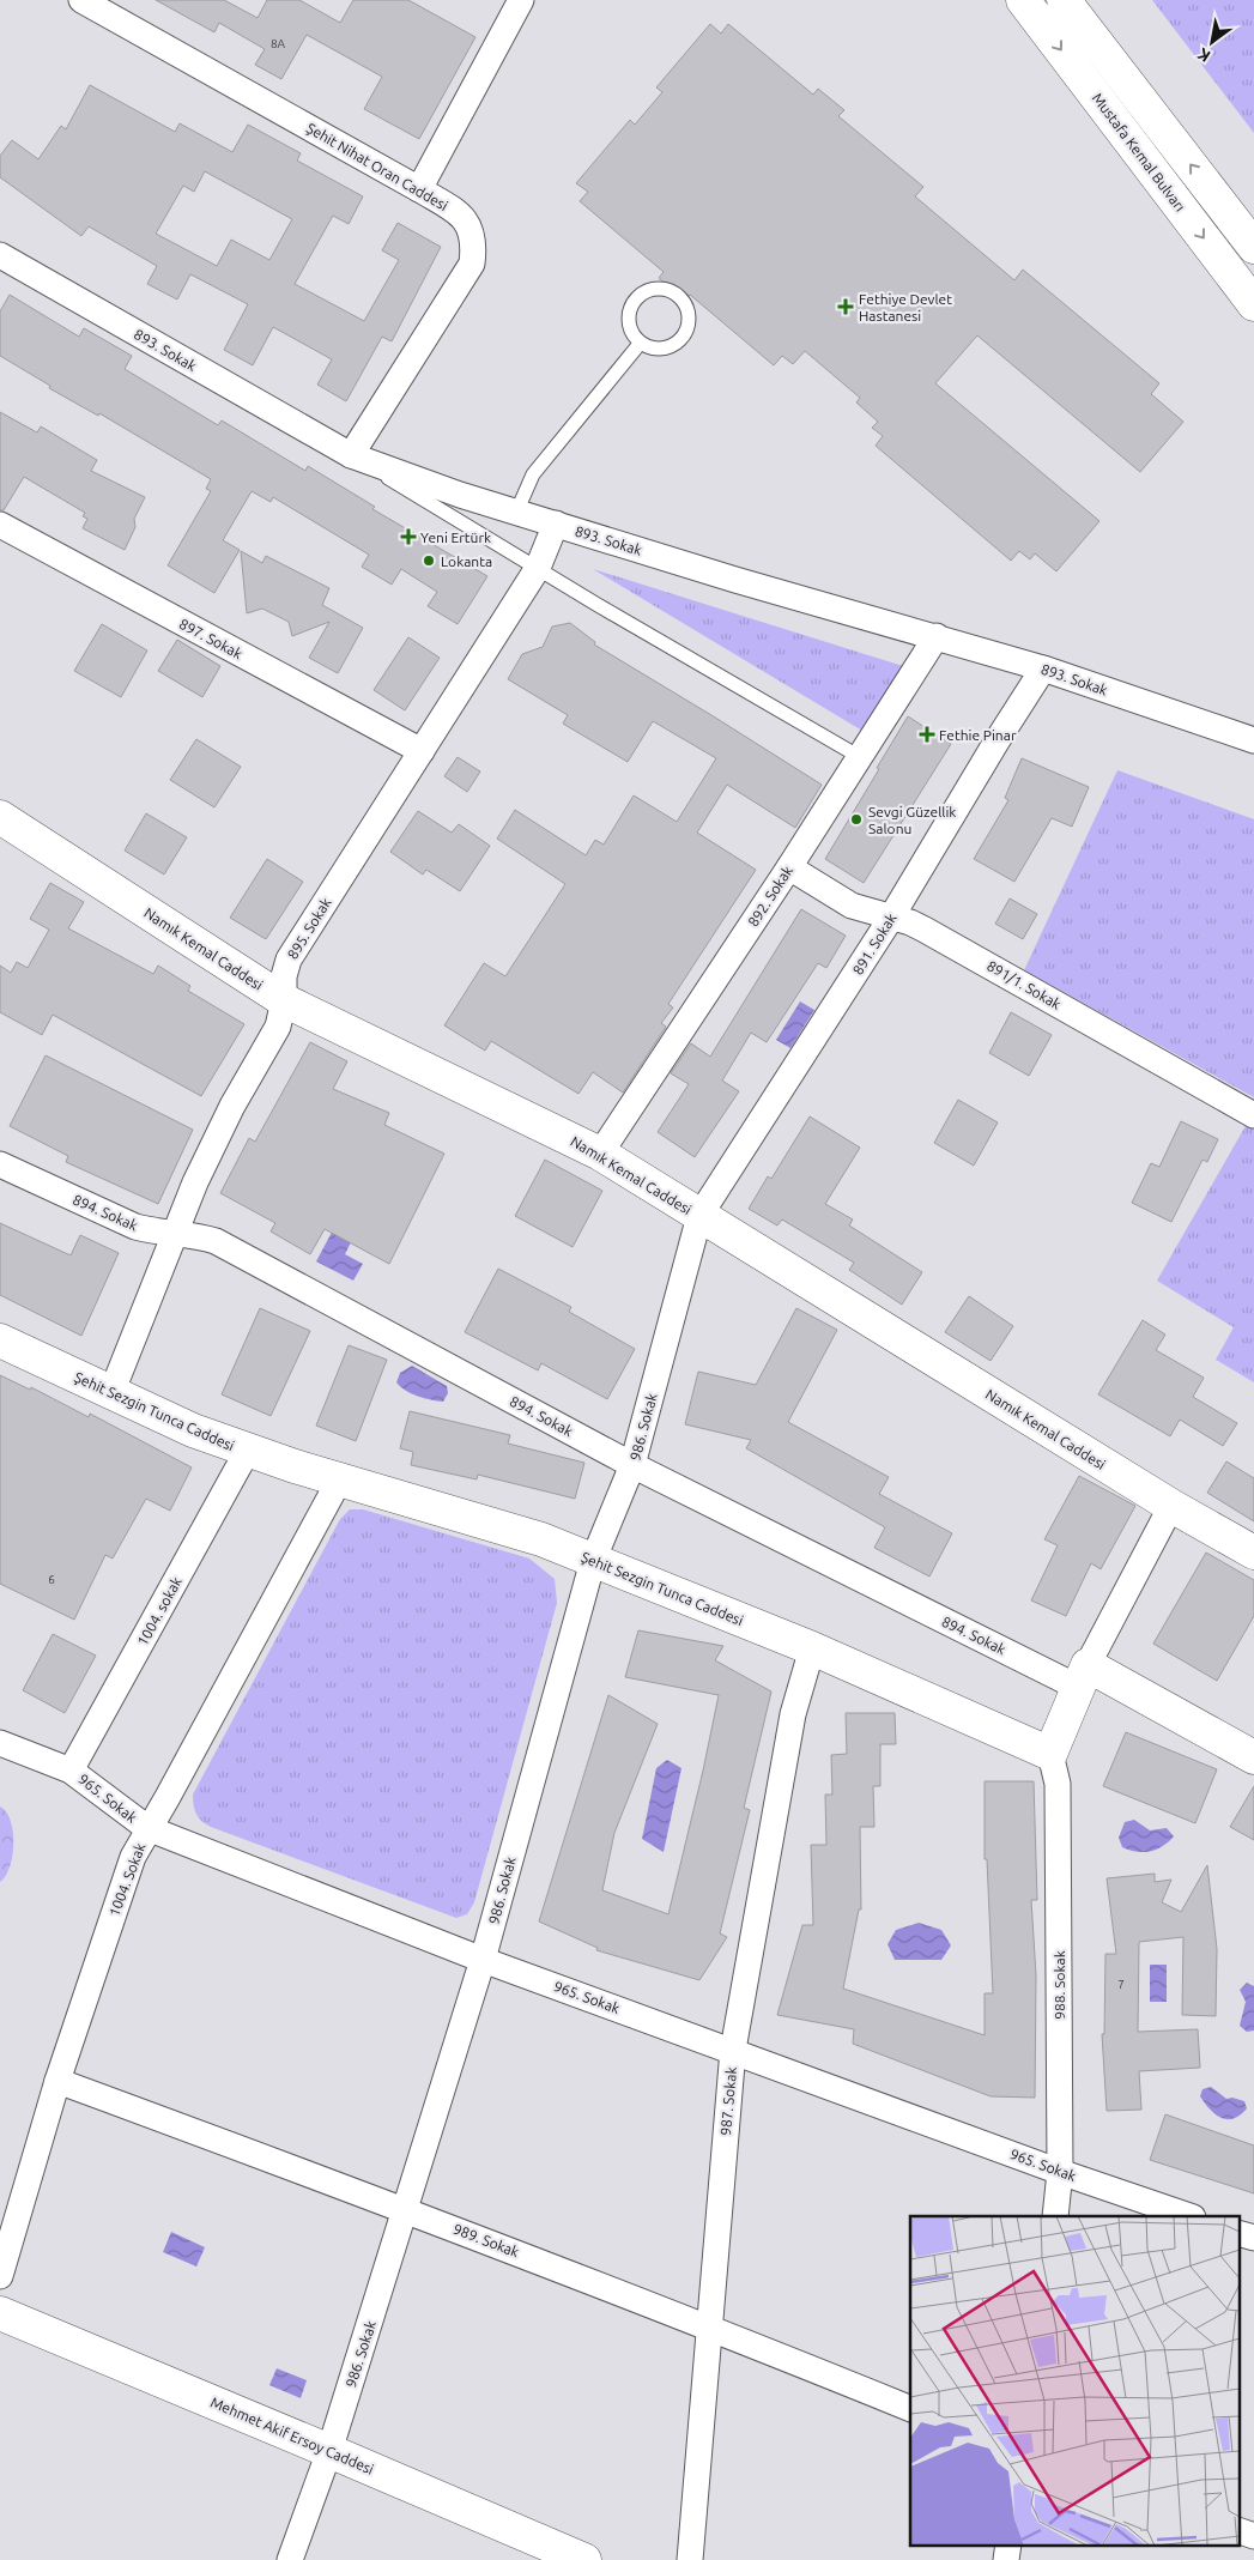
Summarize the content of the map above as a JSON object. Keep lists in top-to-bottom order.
{
  "streets": {
    "street": [
      "Mustafa Kemal Bulvarı",
      "Şehit Nihat Oran Caddesi",
      "893. Sokak",
      "897. Sokak",
      "892. Sokak",
      "895. Sokak",
      "891. Sokak",
      "Namık Kemal Caddesi",
      "891/1. Sokak",
      "894. Sokak",
      "Şehit Sezgin Tunca Caddesi",
      "986. Sokak",
      "1004. sokak",
      "965. Sokak",
      "1004. Sokak",
      "988. Sokak",
      "987. Sokak",
      "989. Sokak",
      "Mehmet Akif Ersoy Caddesi"
    ]
  },
  "crossings": [
    ["Şehit Nihat Oran Caddesi", "893. Sokak"],
    ["893. Sokak", "892. Sokak"],
    ["893. Sokak", "895. Sokak"],
    ["893. Sokak", "891. Sokak"],
    ["897. Sokak", "895. Sokak"],
    ["892. Sokak", "Namık Kemal Caddesi"],
    ["892. Sokak", "891/1. Sokak"],
    ["895. Sokak", "Namık Kemal Caddesi"],
    ["895. Sokak", "894. Sokak"],
    ["895. Sokak", "Şehit Sezgin Tunca Caddesi"],
    ["891. Sokak", "Namık Kemal Caddesi"],
    ["891. Sokak", "891/1. Sokak"],
    ["891. Sokak", "986. Sokak"],
    ["Namık Kemal Caddesi", "986. Sokak"],
    ["894. Sokak", "986. Sokak"],
    ["Şehit Sezgin Tunca Caddesi", "986. Sokak"],
    ["Şehit Sezgin Tunca Caddesi", "1004. sokak"],
    ["Şehit Sezgin Tunca Caddesi", "1004. Sokak"],
    ["Şehit Sezgin Tunca Caddesi", "988. Sokak"],
    ["Şehit Sezgin Tunca Caddesi", "987. Sokak"],
    ["986. Sokak", "965. Sokak"],
    ["986. Sokak", "989. Sokak"],
    ["986. Sokak", "Mehmet Akif Ersoy Caddesi"],
    ["1004. sokak", "965. Sokak"],
    ["965. Sokak", "1004. Sokak"],
    ["965. Sokak", "988. Sokak"],
    ["965. Sokak", "987. Sokak"],
    ["1004. Sokak", "989. Sokak"],
    ["987. Sokak", "989. Sokak"]
  ],
  "places": {
    "health": ["Fethiye Devlet Hastanesi", "Yeni Ertürk", "Fethie Pinar"],
    "other": ["Lokanta", "Sevgi Güzellik Salonu"]
  },
  "house_numbers": ["8A", "6", "7"],
  "north": "bottom left"
}
